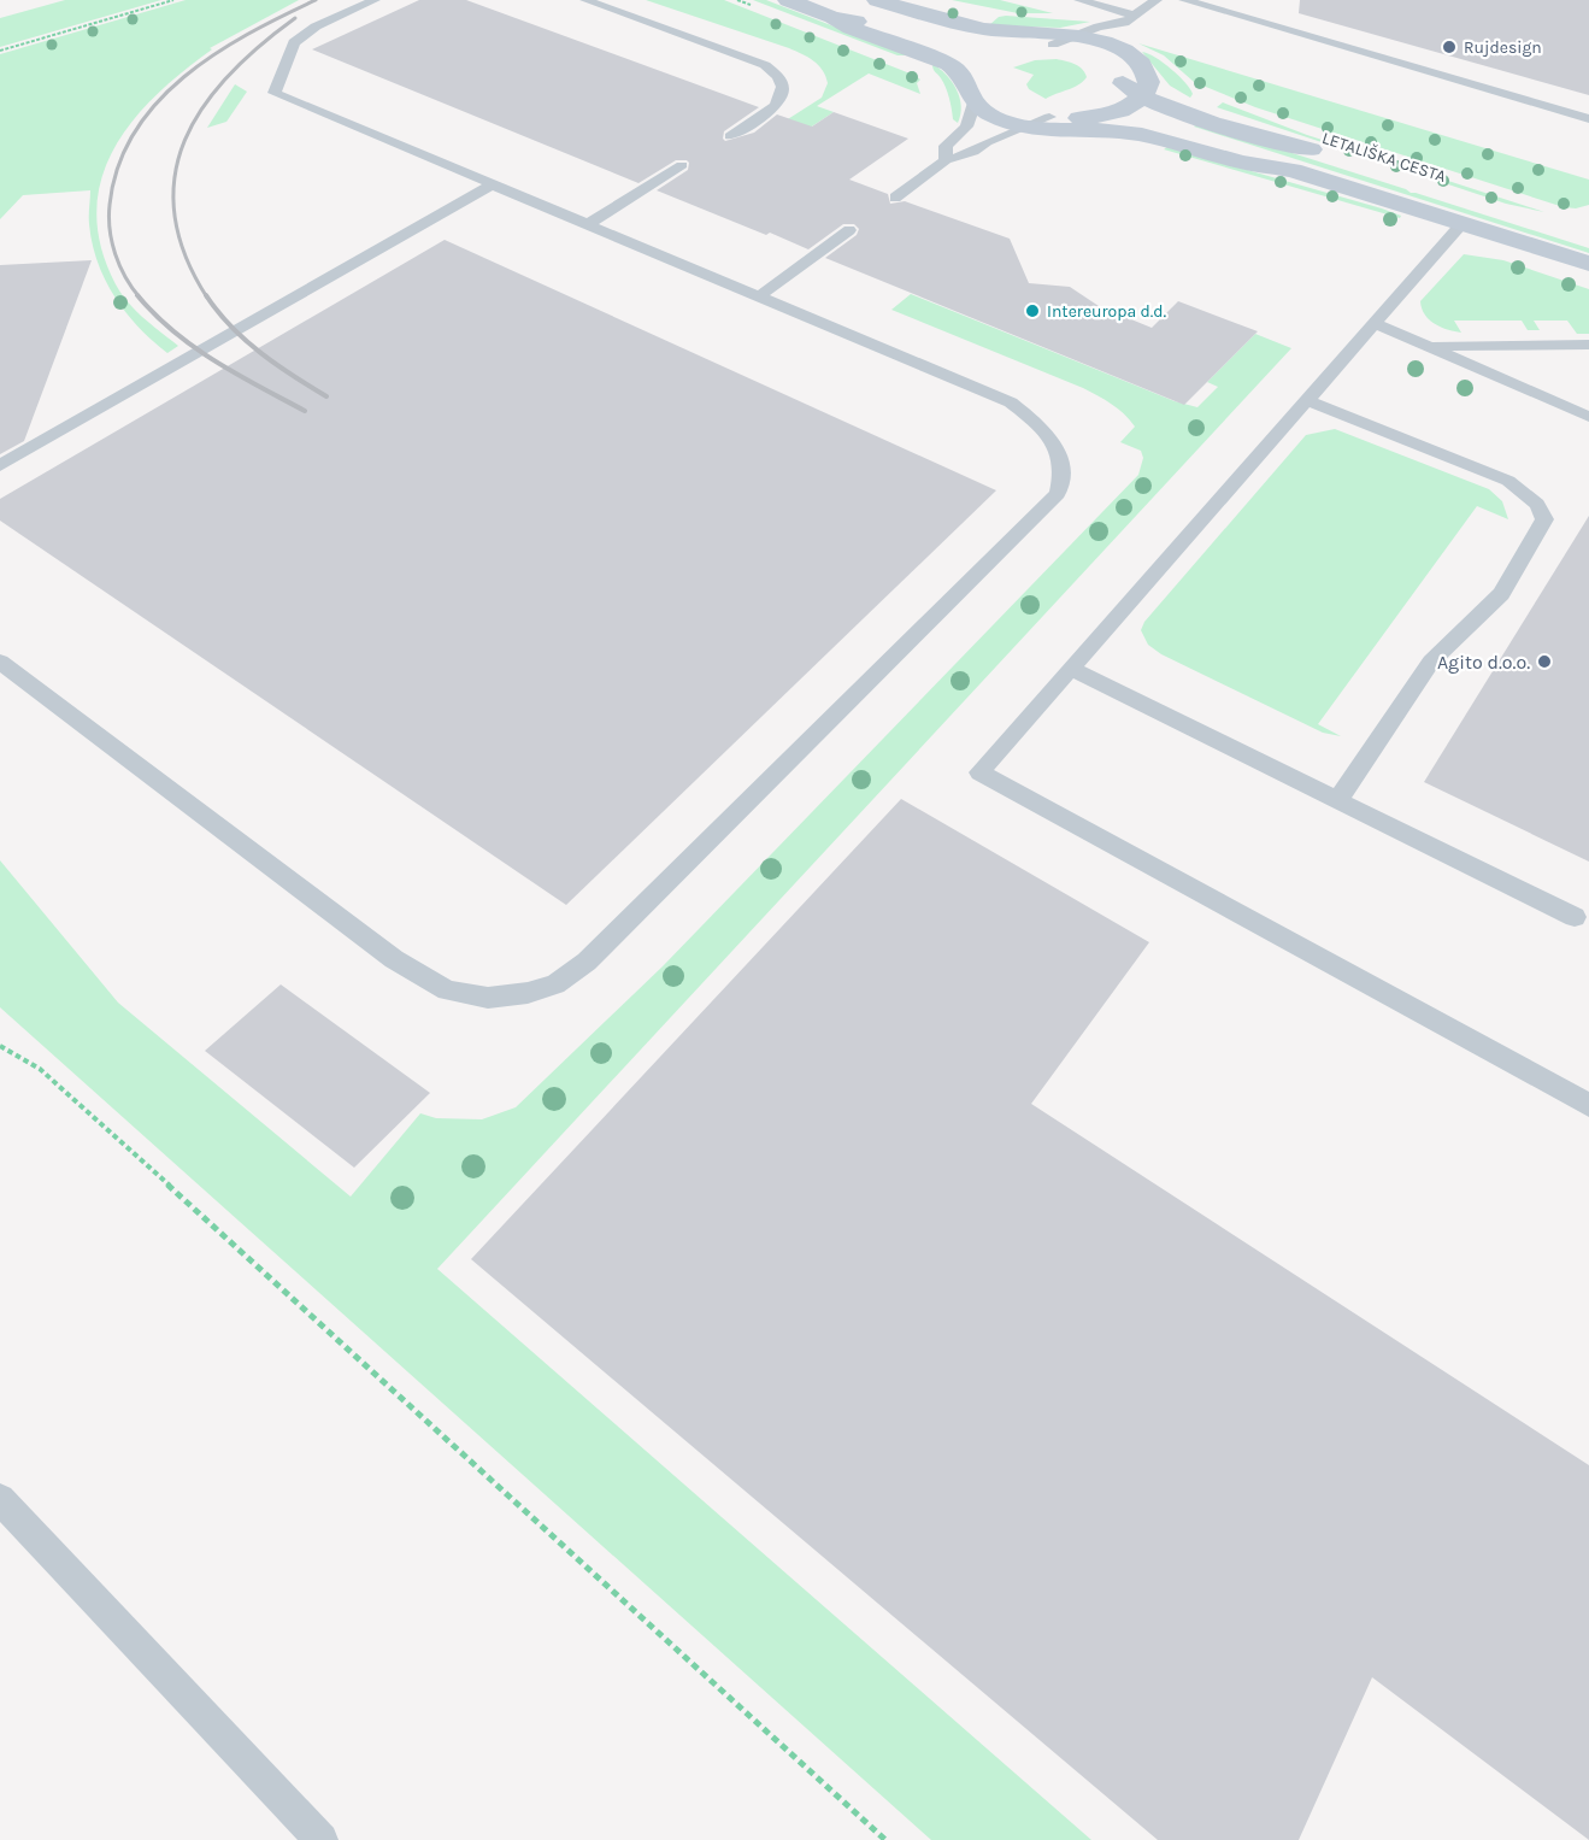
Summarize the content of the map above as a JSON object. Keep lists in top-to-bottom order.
{
  "streets": {
    "main road": ["LETALIŠKA CESTA"]
  },
  "places": ["Rujdesign", "Intereuropa d.d.", "Agito d.o.o."]
}
